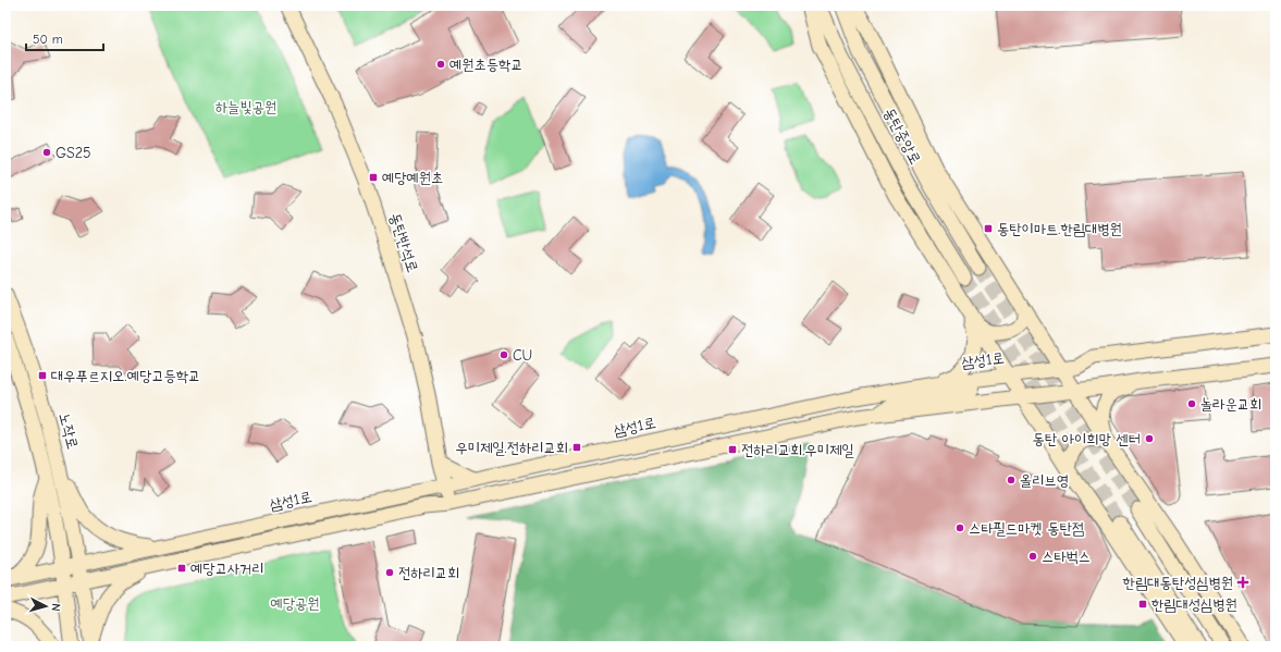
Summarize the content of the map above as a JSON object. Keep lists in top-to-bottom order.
{
  "streets": {
    "street": [
      "동탄중앙로",
      "동탄반석로",
      "삼성1로",
      "노작로"
    ]
  },
  "crossings": [
    ["동탄반석로", "삼성1로"],
    ["삼성1로", "노작로"]
  ],
  "parks": ["하늘빛공원", "예당공원"],
  "places": {
    "other": [
      "예원초등학교",
      "GS25",
      "CU",
      "놀라운교회",
      "동탄 아이희망 센터",
      "올리브영",
      "스타필드마켓 동탄점",
      "스타벅스",
      "전하리교회"
    ],
    "transit": [
      "예당예원초",
      "동탄이마트.한림대병원",
      "대우푸르지오.예당고등학교",
      "우미제일.전하리교회",
      "전하리교회.우미제일",
      "예당고사거리",
      "한림대성심병원"
    ],
    "health": ["한림대동탄성심병원"]
  },
  "scale_bar": "50 m",
  "north": "right"
}
